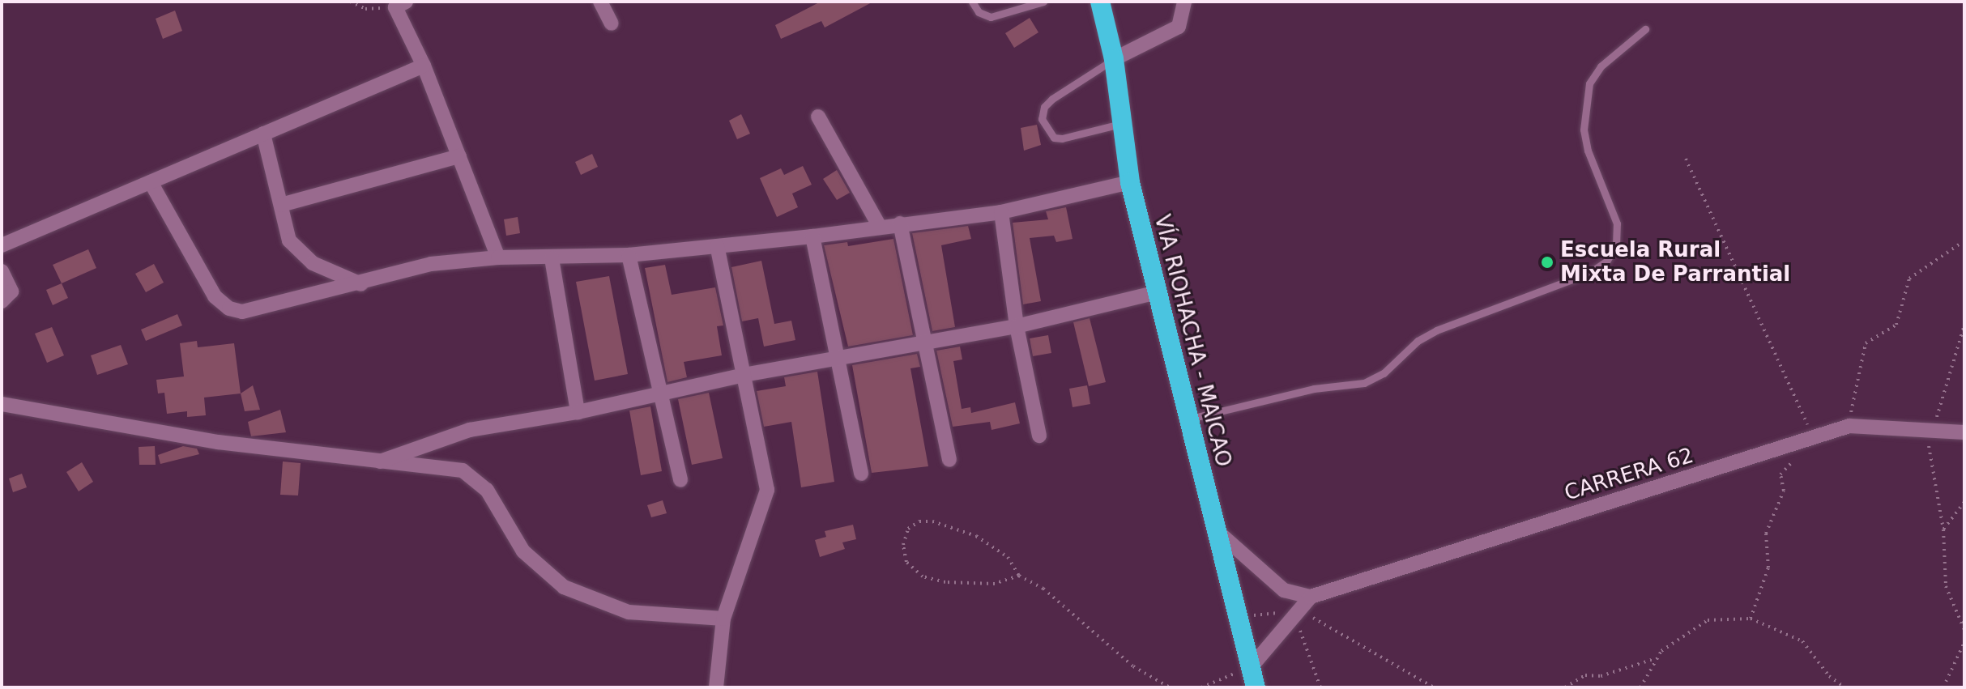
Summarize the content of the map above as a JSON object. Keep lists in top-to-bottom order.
{
  "streets": {
    "highway": ["VÍA RIOHACHA - MAICAO"],
    "street": ["CARRERA 62"]
  },
  "crossings": [
    ["VÍA RIOHACHA - MAICAO", "CARRERA 62"]
  ],
  "places": ["Escuela Rural Mixta De Parrantial"]
}
